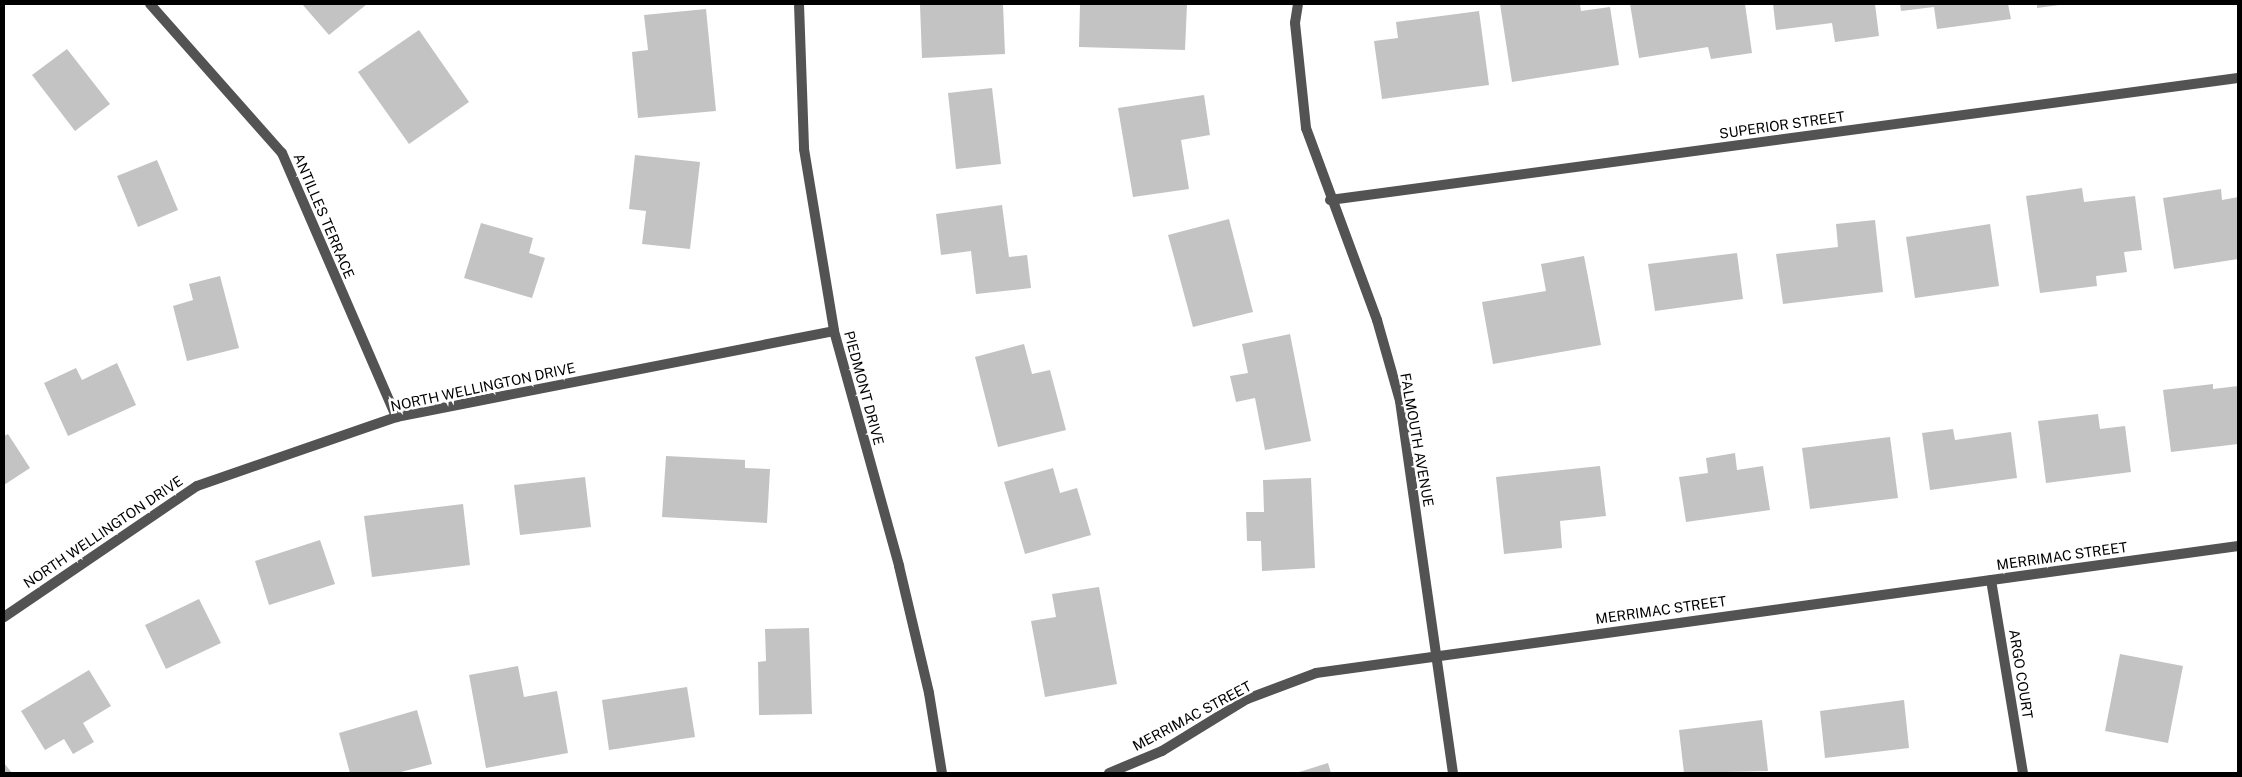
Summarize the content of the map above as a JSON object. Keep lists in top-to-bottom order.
{
  "streets": {
    "street": [
      "SUPERIOR STREET",
      "ANTILLES TERRACE",
      "NORTH WELLINGTON DRIVE",
      "PIEDMONT DRIVE",
      "FALMOUTH AVENUE",
      "MERRIMAC STREET",
      "ARGO COURT"
    ]
  },
  "crossings": [
    ["SUPERIOR STREET", "FALMOUTH AVENUE"],
    ["ANTILLES TERRACE", "NORTH WELLINGTON DRIVE"],
    ["NORTH WELLINGTON DRIVE", "PIEDMONT DRIVE"],
    ["FALMOUTH AVENUE", "MERRIMAC STREET"],
    ["MERRIMAC STREET", "ARGO COURT"]
  ]
}
